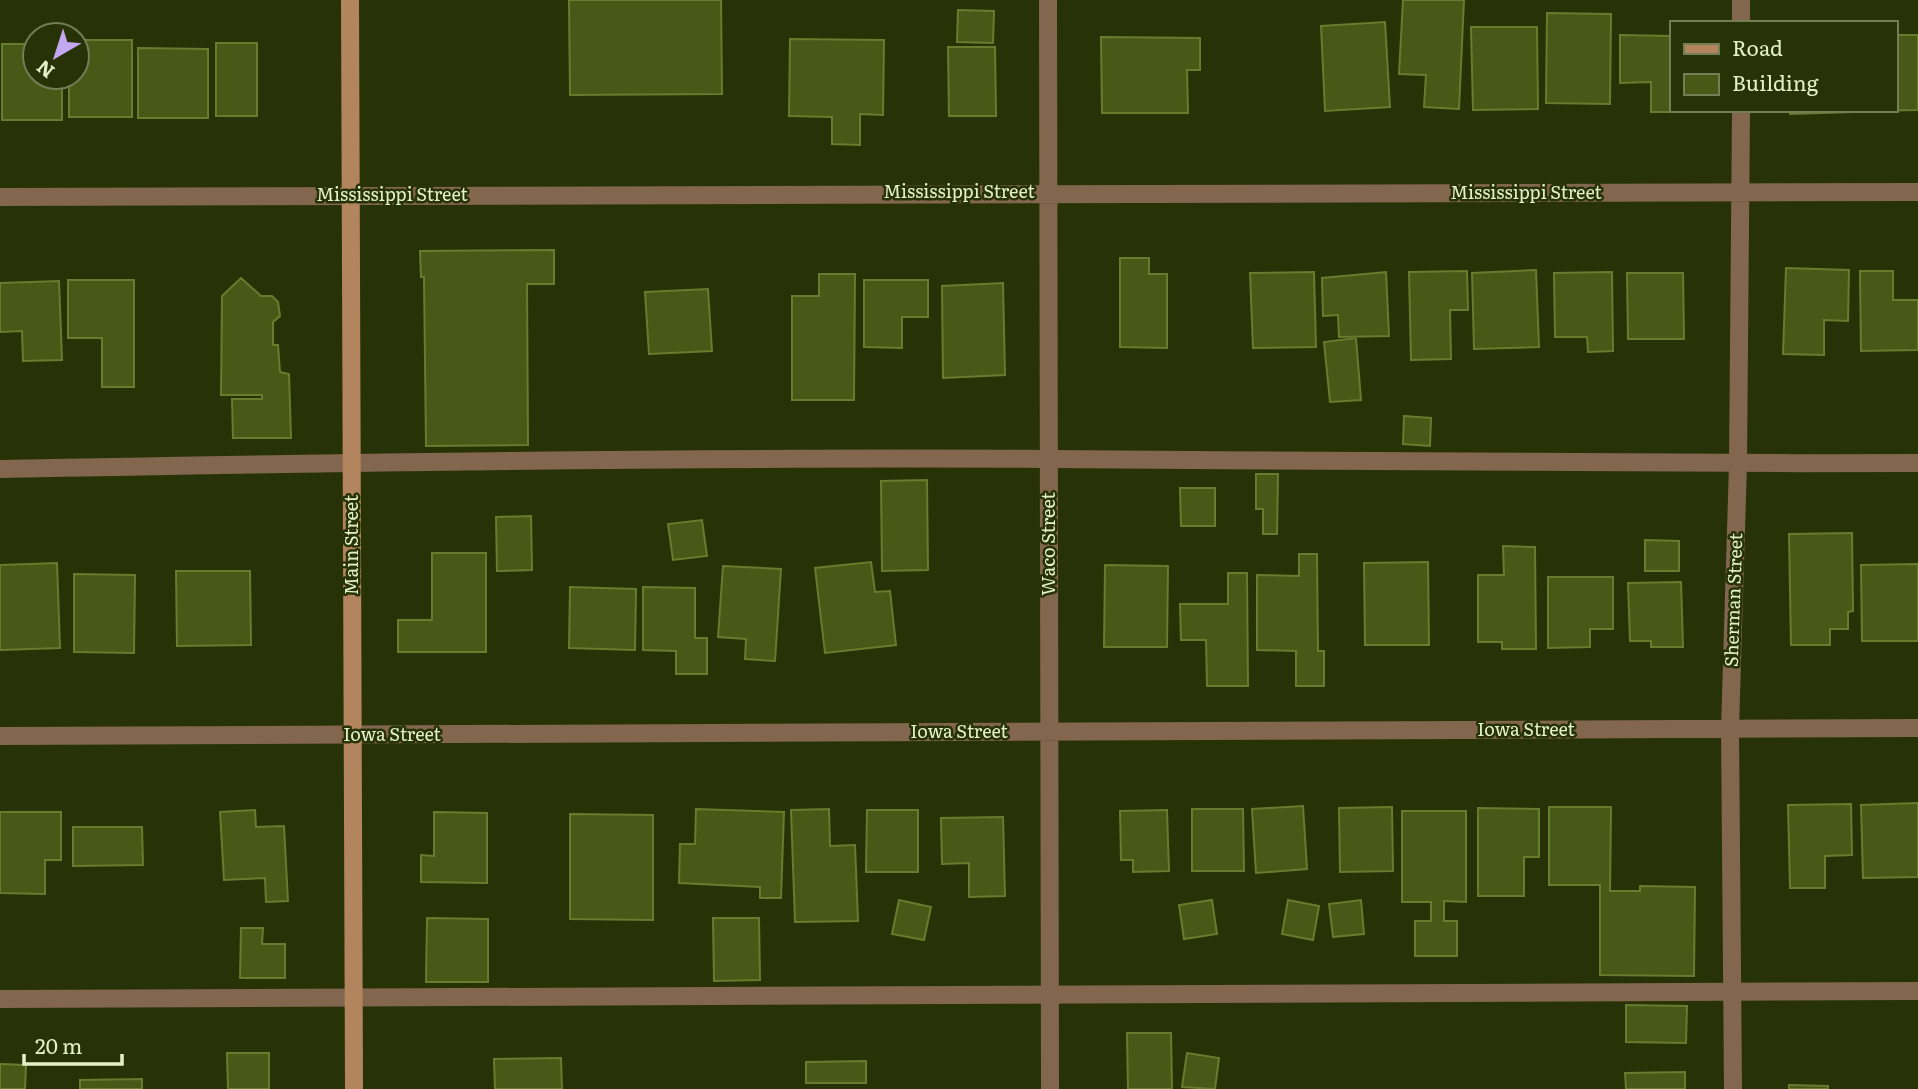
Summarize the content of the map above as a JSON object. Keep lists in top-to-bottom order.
{
  "streets": {
    "street": [
      "Mississippi Street",
      "Waco Street",
      "Main Street",
      "Sherman Street",
      "Iowa Street"
    ]
  },
  "crossings": [
    ["Mississippi Street", "Waco Street"],
    ["Mississippi Street", "Main Street"],
    ["Mississippi Street", "Sherman Street"],
    ["Waco Street", "Iowa Street"],
    ["Main Street", "Iowa Street"],
    ["Sherman Street", "Iowa Street"]
  ],
  "legend": ["Road", "Building"],
  "scale_bar": "20 m",
  "north": "bottom left"
}
